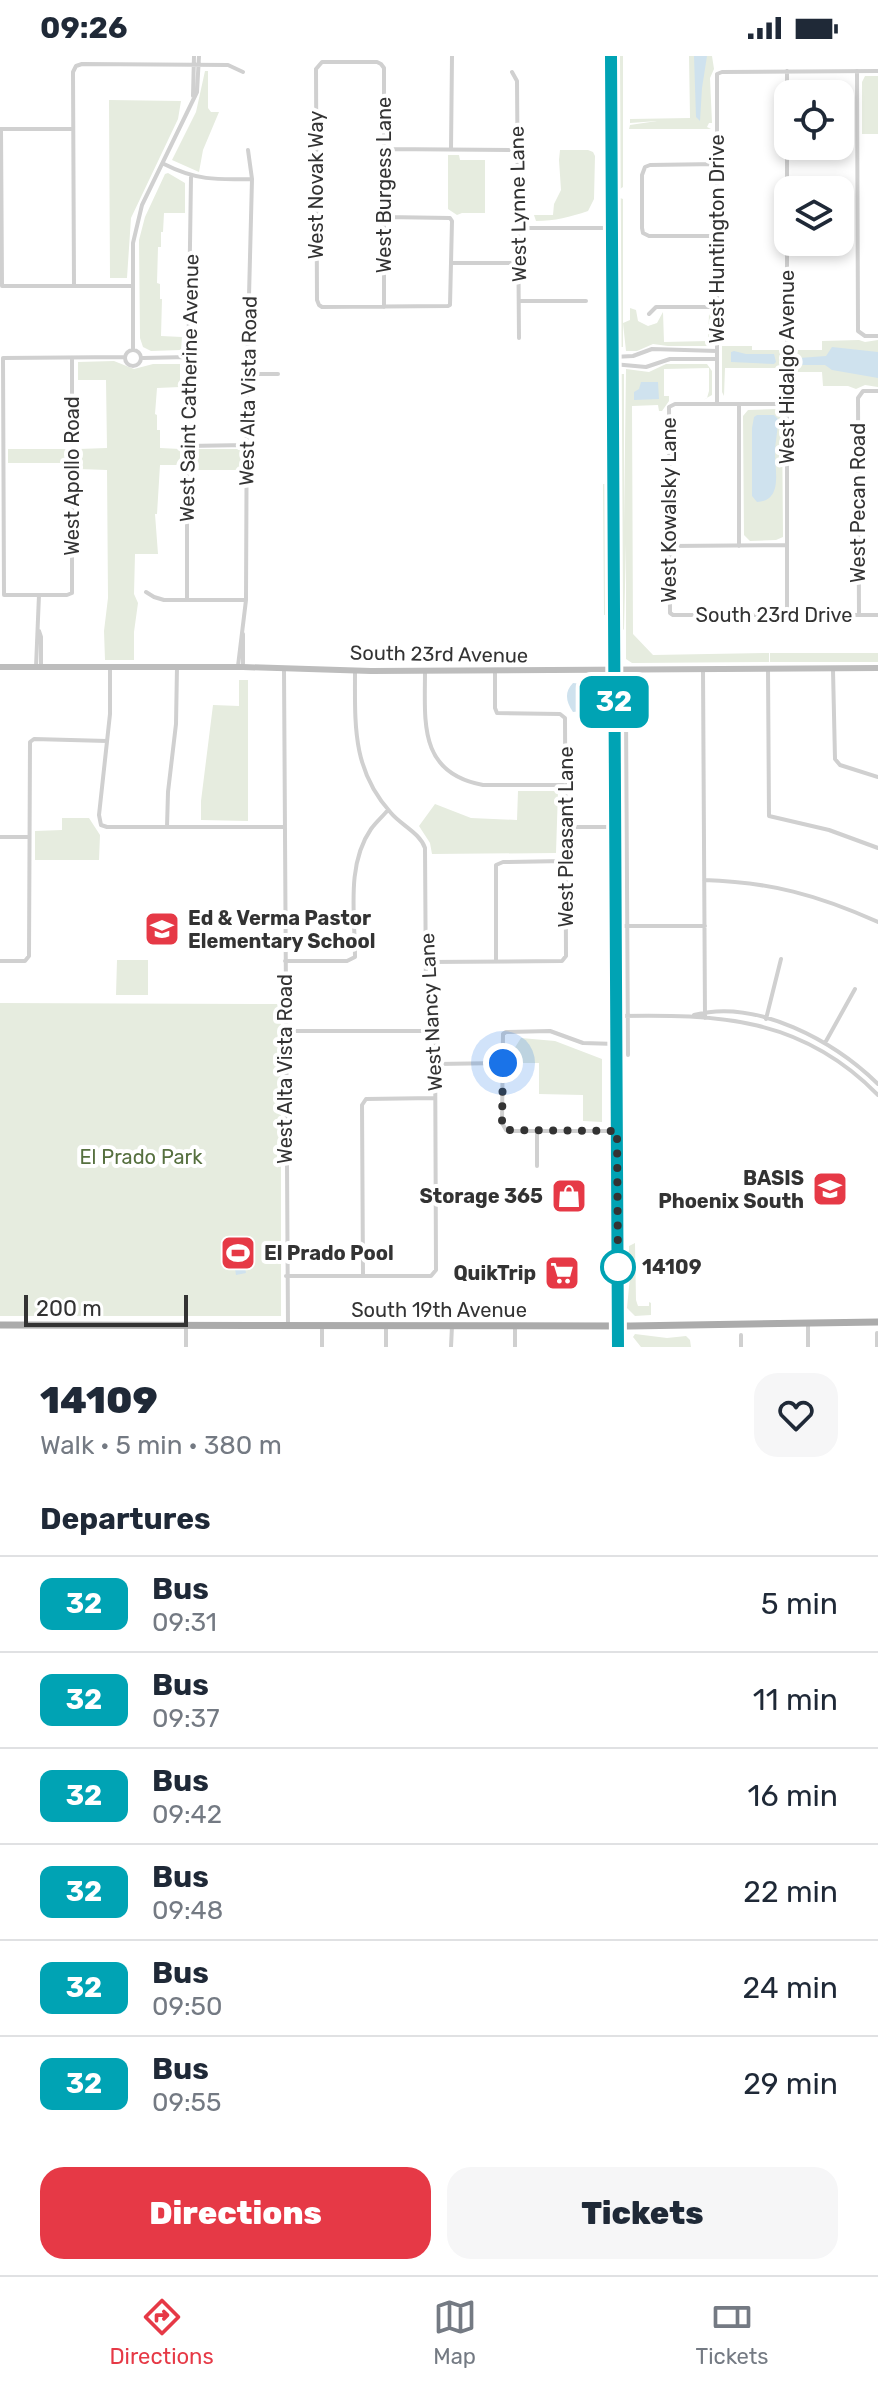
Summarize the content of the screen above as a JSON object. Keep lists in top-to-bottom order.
{
  "streets": {
    "main road": ["South 23rd Avenue", "South 19th Avenue"],
    "street": [
      "West Novak Way",
      "West Burgess Lane",
      "West Lynne Lane",
      "West Huntington Drive",
      "West Hidalgo Avenue",
      "West Saint Catherine Avenue",
      "West Alta Vista Road",
      "West Apollo Road",
      "West Pecan Road",
      "West Kowalsky Lane",
      "South 23rd Drive",
      "West Pleasant Lane",
      "West Nancy Lane"
    ]
  },
  "crossings": [
    ["West Novak Way", "West Burgess Lane"],
    ["West Huntington Drive", "West Hidalgo Avenue"],
    ["West Huntington Drive", "West Kowalsky Lane"],
    ["West Hidalgo Avenue", "South 23rd Drive"],
    ["West Alta Vista Road", "South 23rd Avenue"],
    ["West Alta Vista Road", "South 19th Avenue"],
    ["West Pecan Road", "South 23rd Drive"],
    ["West Kowalsky Lane", "South 23rd Drive"],
    ["South 23rd Avenue", "West Pleasant Lane"]
  ],
  "parks": ["El Prado Park"],
  "places": {
    "school or university": ["Ed & Verma Pastor Elementary School", "BASIS Phoenix South"],
    "shop": ["Storage 365"],
    "sports": ["El Prado Pool"],
    "other": ["14109"],
    "supermarket": ["QuikTrip"]
  },
  "lines": ["bus line 32"],
  "scale_bar": "200 m",
  "page": {
    "status": "09:26",
    "on_map": "32",
    "scale": "200 m",
    "heading": [
      ["14109", "Walk · 5 min · 380 m"],
      "Departures"
    ],
    "list": [
      {
        "mark": "32",
        "name": "Bus",
        "note": "09:31",
        "value": "5 min"
      },
      {
        "mark": "32",
        "name": "Bus",
        "note": "09:37",
        "value": "11 min"
      },
      {
        "mark": "32",
        "name": "Bus",
        "note": "09:42",
        "value": "16 min"
      },
      {
        "mark": "32",
        "name": "Bus",
        "note": "09:48",
        "value": "22 min"
      },
      {
        "mark": "32",
        "name": "Bus",
        "note": "09:50",
        "value": "24 min"
      },
      {
        "mark": "32",
        "name": "Bus",
        "note": "09:55",
        "value": "29 min"
      }
    ],
    "buttons": ["Directions", "Tickets"],
    "tabs": ["Directions", "Map", "Tickets"]
  }
}
